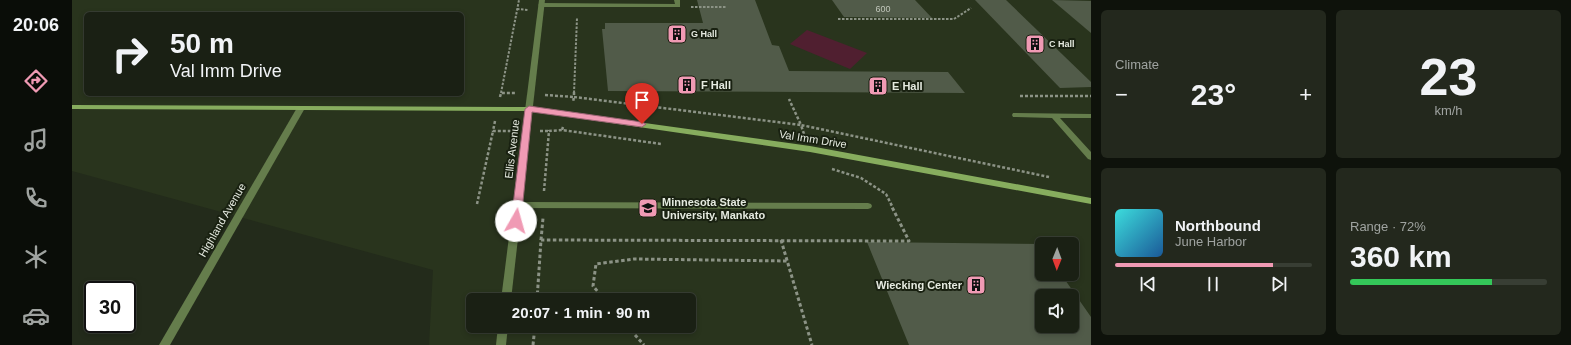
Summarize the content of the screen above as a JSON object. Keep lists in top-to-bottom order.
{
  "streets": {
    "street": ["Val Imm Drive", "Ellis Avenue", "Highland Avenue"]
  },
  "crossings": [
    ["Val Imm Drive", "Ellis Avenue"],
    ["Val Imm Drive", "Highland Avenue"]
  ],
  "places": {
    "building": [
      "G Hall",
      "C Hall",
      "F Hall",
      "E Hall",
      "Wiecking Center"
    ],
    "school or university": ["Minnesota State University, Mankato"]
  },
  "house_numbers": ["600"],
  "north": "bottom",
  "page": {
    "tabs": "20:06",
    "tile": [
      "Climate",
      ["23", "km/h"],
      ["Range · 72%", "360 km"]
    ],
    "turn": ["50 m", "Val Imm Drive"],
    "heat": ["−", "23°", "+"],
    "song": ["Northbound", "June Harbor"],
    "limit": "30",
    "trip": "20:07 · 1 min · 90 m"
  }
}
